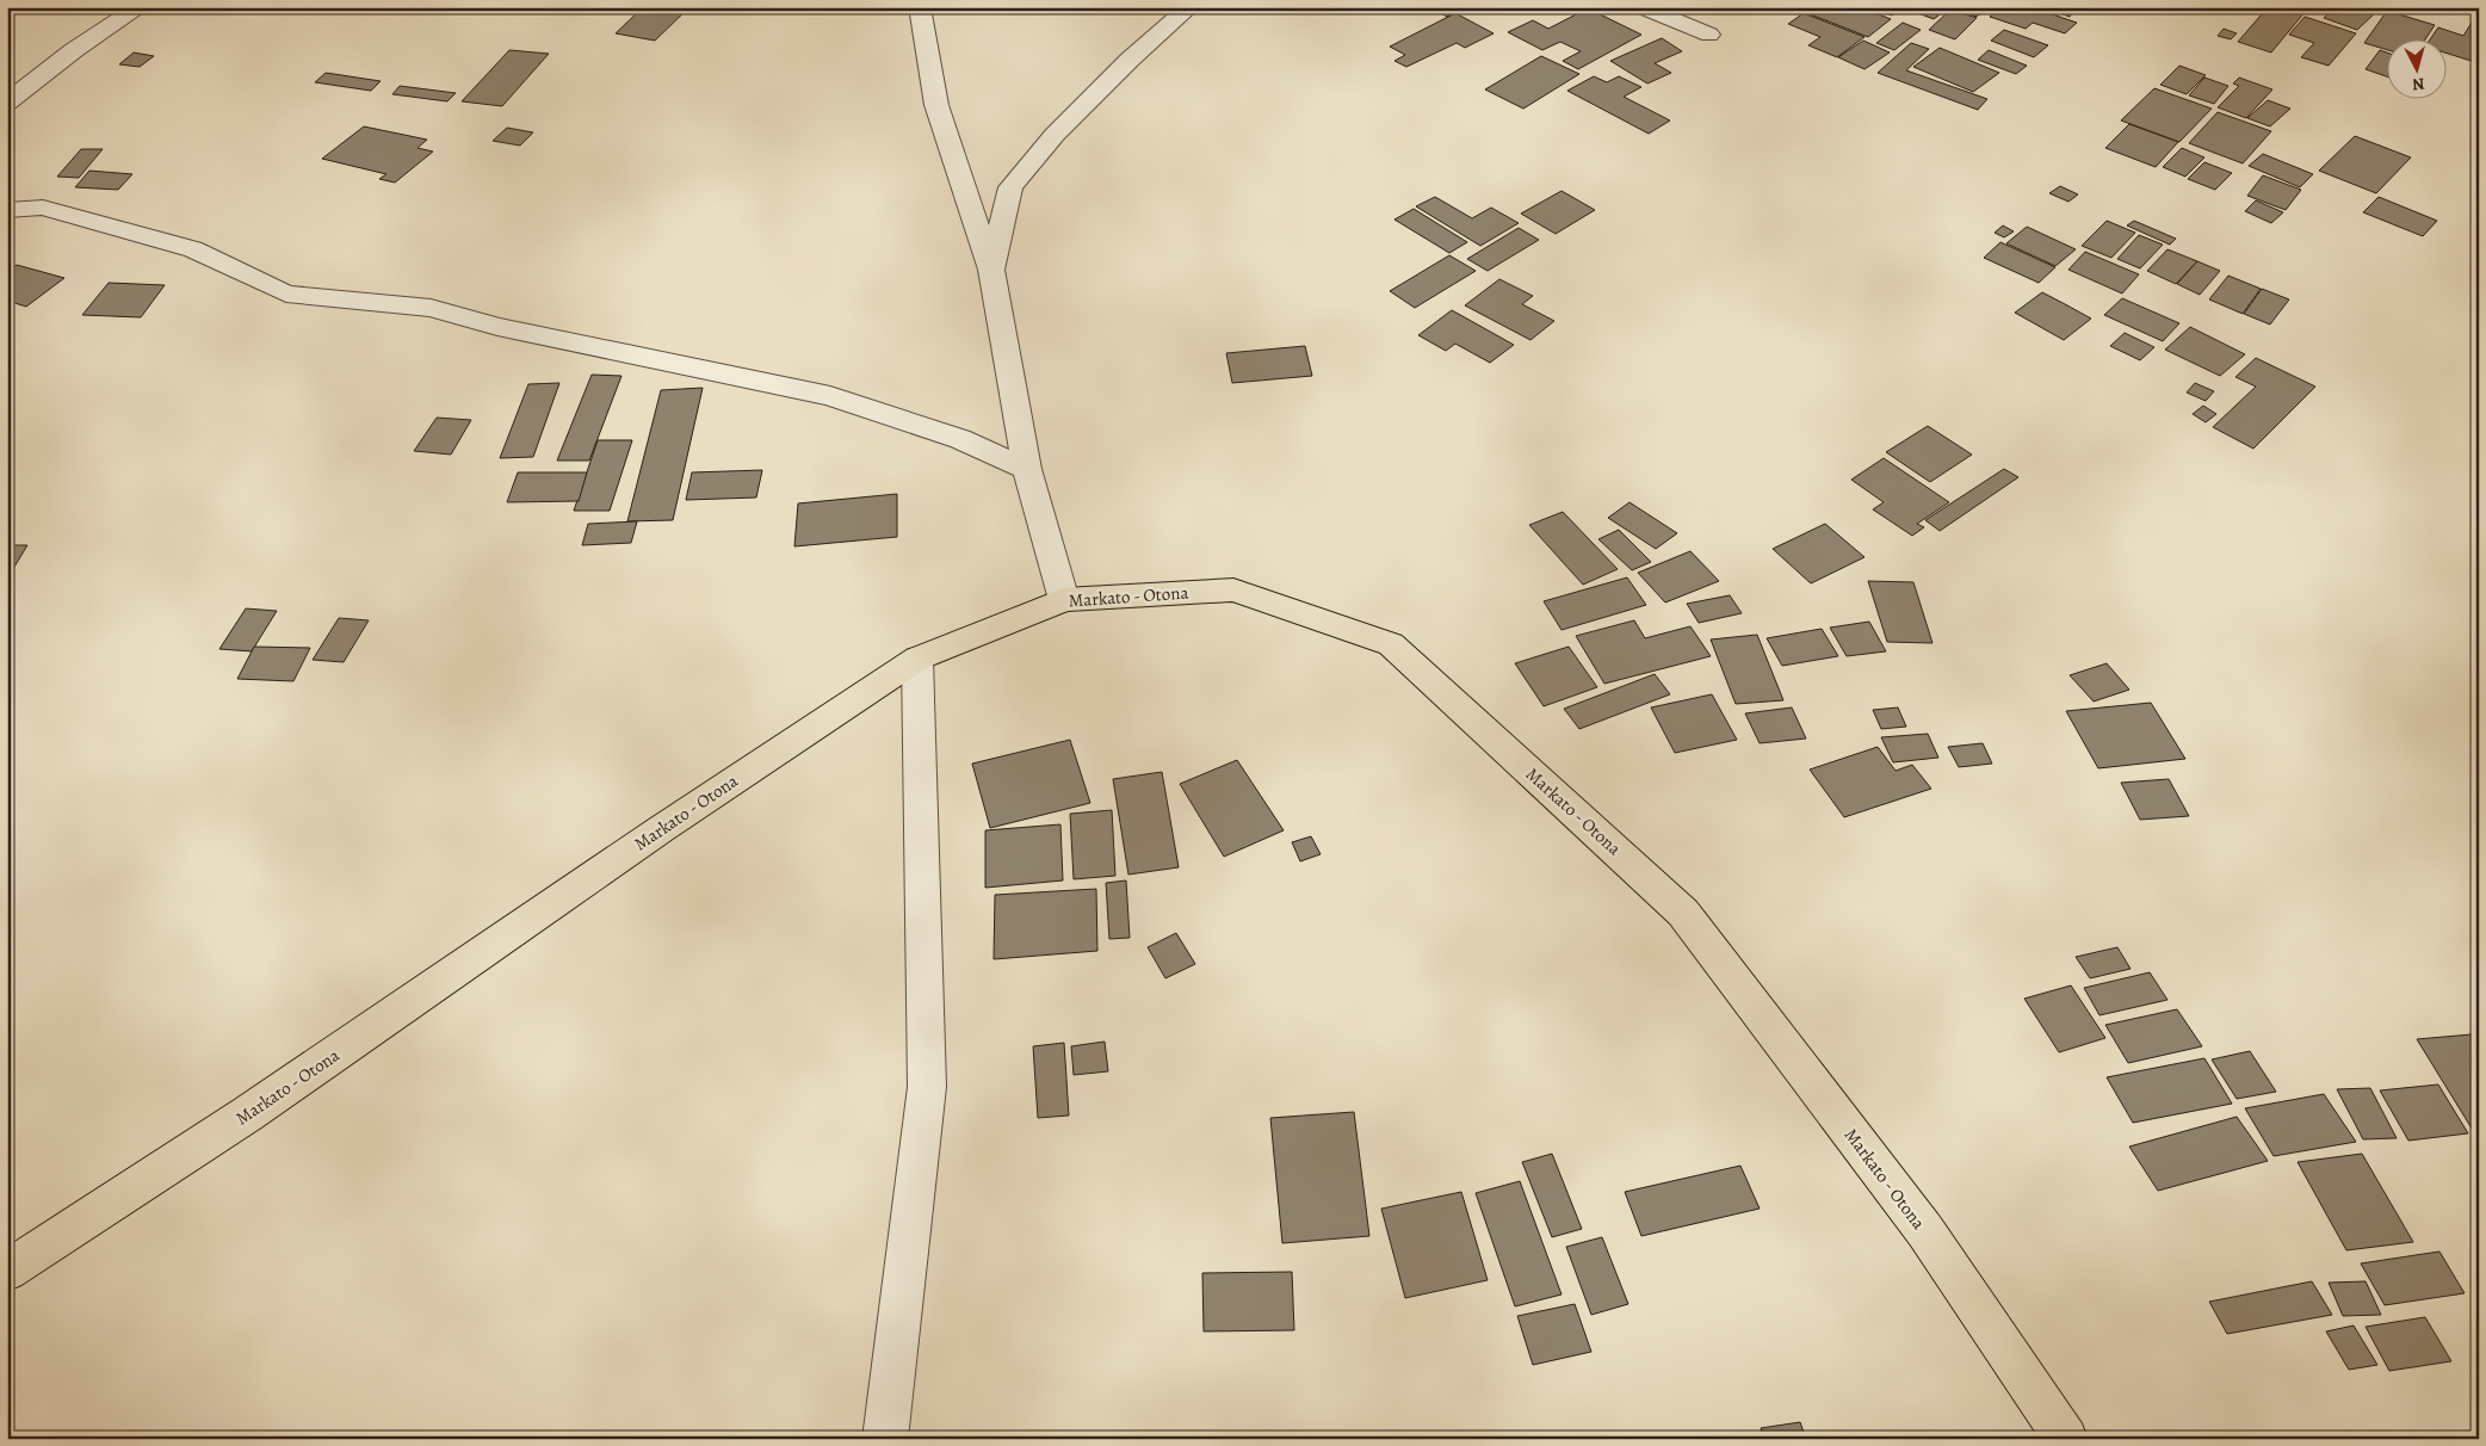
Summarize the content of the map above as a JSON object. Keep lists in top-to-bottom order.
{
  "streets": {
    "main road": ["Markato - Otona"]
  },
  "north": "bottom"
}
